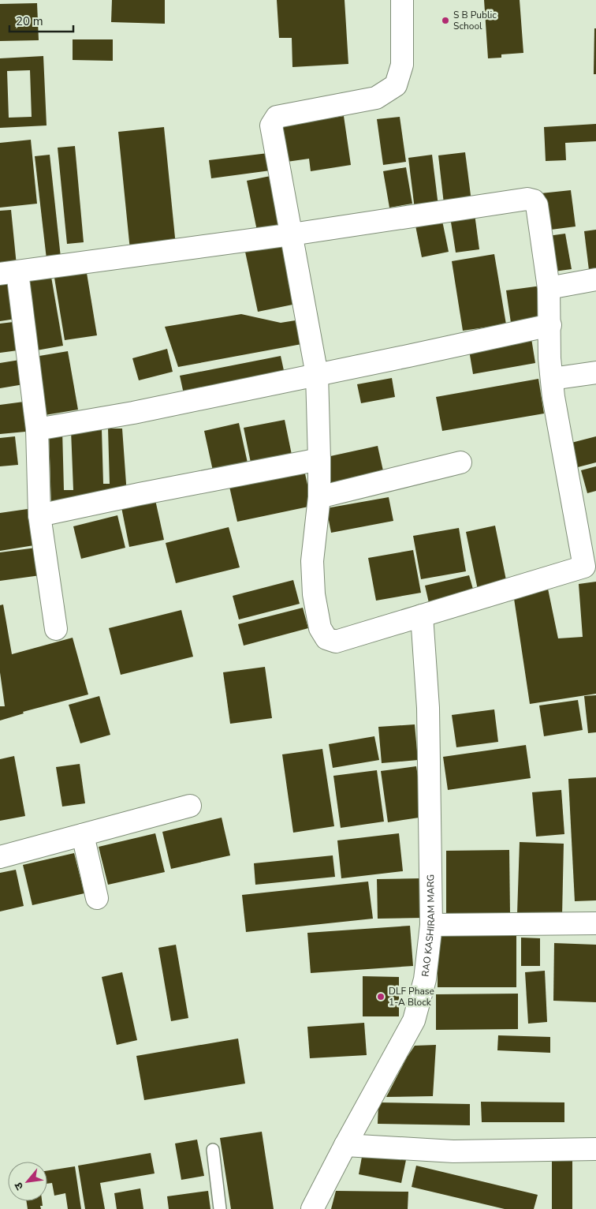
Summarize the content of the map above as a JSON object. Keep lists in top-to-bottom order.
{
  "streets": {
    "street": ["RAO KASHIRAM MARG"]
  },
  "places": ["S B Public School", "DLF Phase 1-A Block"],
  "scale_bar": "20 m",
  "north": "bottom left"
}
